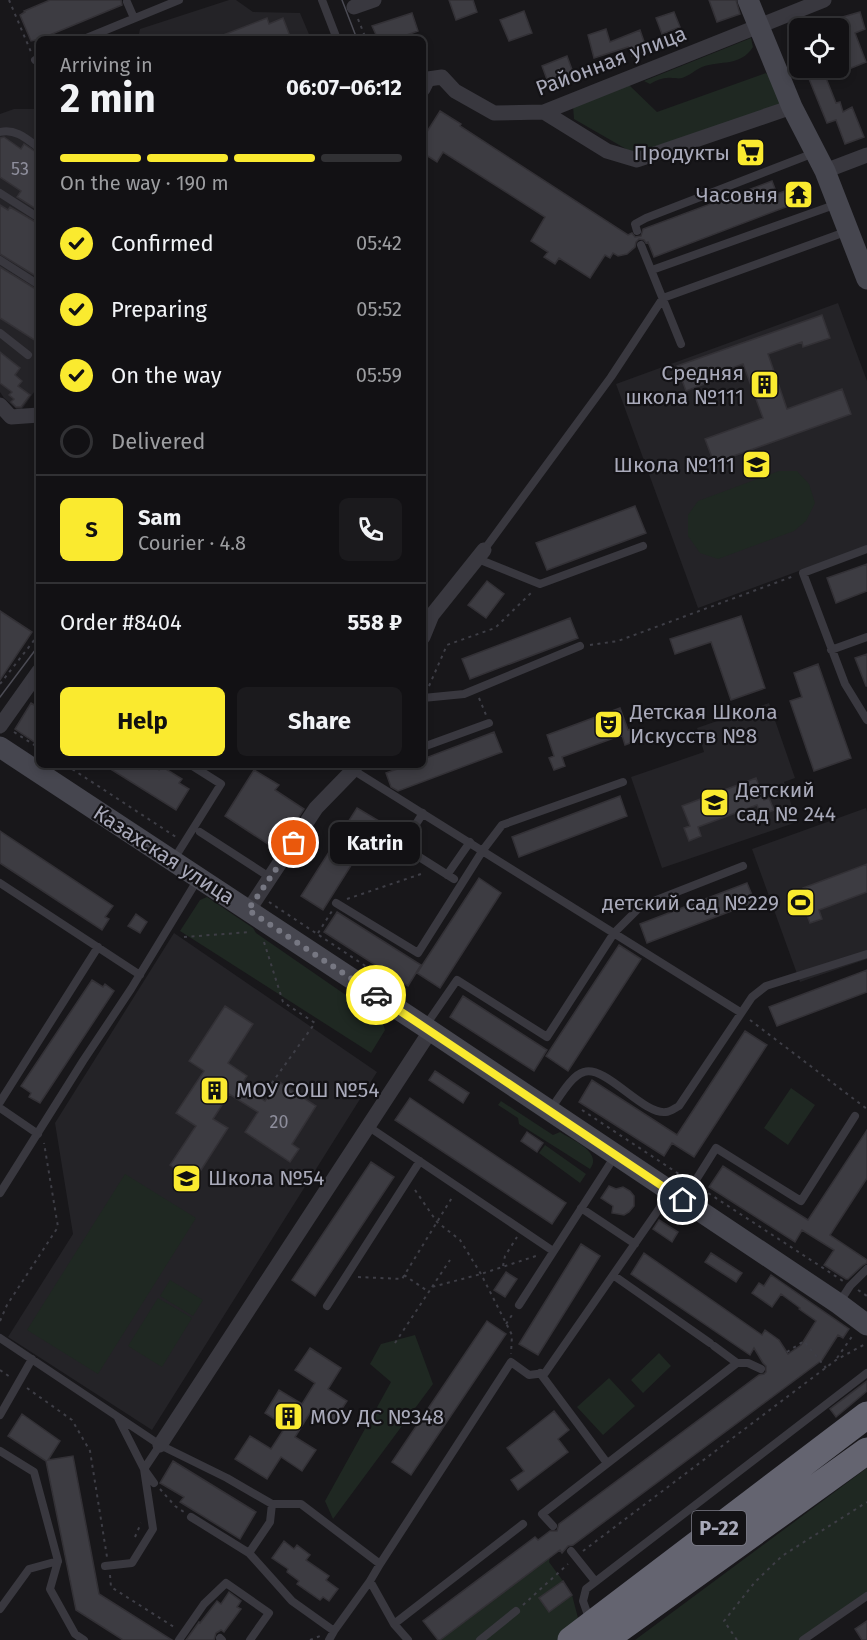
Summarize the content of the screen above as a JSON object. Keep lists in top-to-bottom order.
{
  "streets": {
    "highway": ["Р-22"],
    "main road": ["Казахская улица"],
    "street": ["Районная улица"]
  },
  "places": {
    "supermarket": ["Продукты"],
    "temple": ["Часовня"],
    "building": ["Средняя школа №111", "МОУ СОШ №54", "МОУ ДС №348"],
    "school or university": ["Школа №111", "Детский сад № 244", "Школа №54"],
    "theatre": ["Детская Школа Искусств №8"],
    "other": ["Katrin"],
    "sports": ["детский сад №229"]
  },
  "house_numbers": ["53", "20"],
  "page": {
    "heading": ["2 min", "Arriving in", "06:07–06:12"],
    "panel": [
      "Sam",
      "Courier · 4.8",
      "Order #8404",
      "558 ₽"
    ],
    "bar": "On the way · 190 m",
    "list": [
      ["Confirmed", "05:42"],
      ["Preparing", "05:52"],
      ["On the way", "05:59"],
      "Delivered"
    ],
    "round": "S",
    "buttons": ["Help", "Share"],
    "bubble": "Katrin"
  }
}
